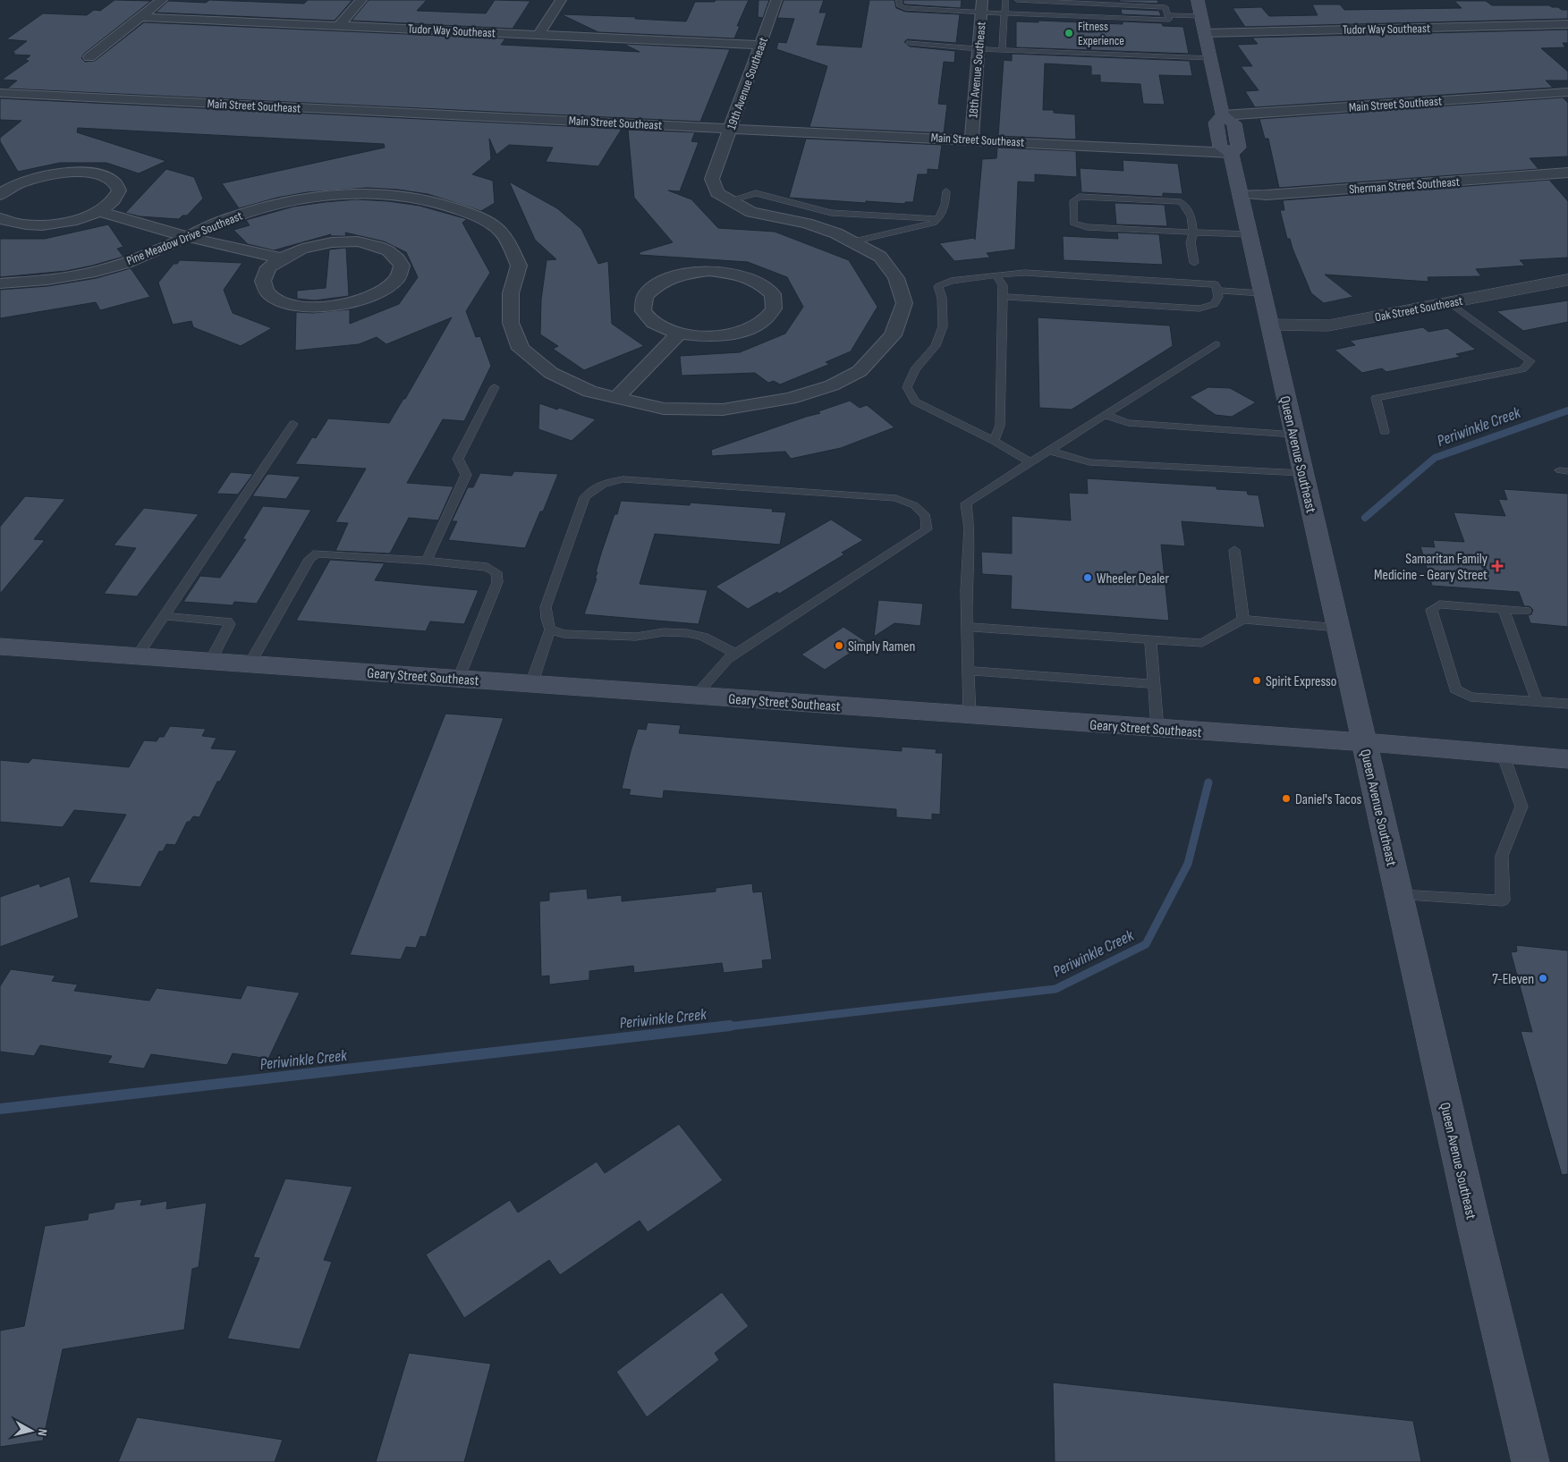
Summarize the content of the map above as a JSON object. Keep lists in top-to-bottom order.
{
  "streets": {
    "main road": ["Queen Avenue Southeast", "Geary Street Southeast"],
    "street": [
      "Tudor Way Southeast",
      "18th Avenue Southeast",
      "19th Avenue Southeast",
      "Main Street Southeast",
      "Sherman Street Southeast",
      "Pine Meadow Drive Southeast",
      "Oak Street Southeast"
    ]
  },
  "crossings": [
    ["Tudor Way Southeast", "19th Avenue Southeast"],
    ["Tudor Way Southeast", "Queen Avenue Southeast"],
    ["18th Avenue Southeast", "Main Street Southeast"],
    ["19th Avenue Southeast", "Main Street Southeast"],
    ["19th Avenue Southeast", "Pine Meadow Drive Southeast"],
    ["Main Street Southeast", "Queen Avenue Southeast"],
    ["Sherman Street Southeast", "Queen Avenue Southeast"],
    ["Oak Street Southeast", "Queen Avenue Southeast"],
    ["Queen Avenue Southeast", "Geary Street Southeast"]
  ],
  "water": ["Periwinkle Creek"],
  "places": {
    "other": [
      "Fitness Experience",
      "Wheeler Dealer",
      "Simply Ramen",
      "Spirit Expresso",
      "Daniel's Tacos",
      "7-Eleven"
    ],
    "health": ["Samaritan Family Medicine - Geary Street"]
  },
  "north": "right"
}
